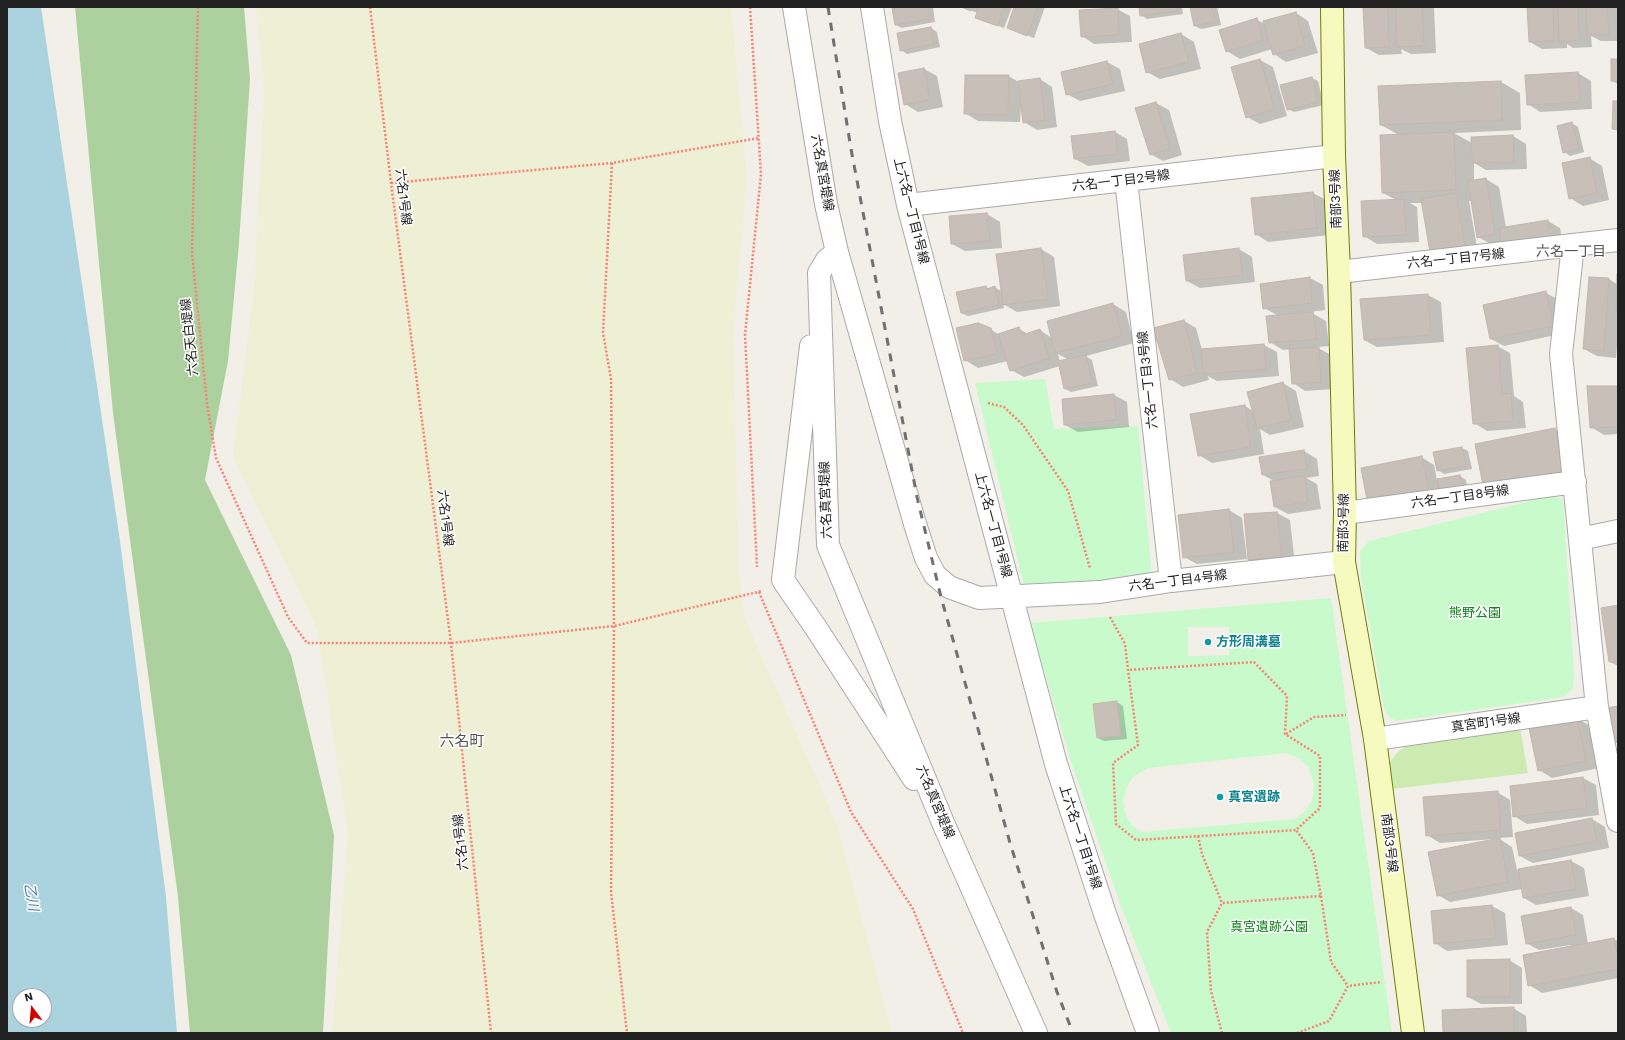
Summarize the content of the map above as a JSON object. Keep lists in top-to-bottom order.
{
  "streets": {
    "street": [
      "六名真宮堤線",
      "六名一丁目2号線",
      "南部3号線",
      "上六名一丁目1号線",
      "六名一丁目7号線",
      "六名一丁目3号線",
      "六名一丁目8号線",
      "六名一丁目4号線",
      "真宮町1号線"
    ],
    "path": ["六名1号線", "六名天白堤線"]
  },
  "crossings": [
    ["六名真宮堤線", "上六名一丁目1号線"],
    ["六名真宮堤線", "六名一丁目4号線"],
    ["六名一丁目2号線", "南部3号線"],
    ["六名一丁目2号線", "上六名一丁目1号線"],
    ["六名一丁目2号線", "六名一丁目3号線"],
    ["六名1号線", "六名天白堤線"],
    ["南部3号線", "六名一丁目7号線"],
    ["南部3号線", "六名一丁目8号線"],
    ["南部3号線", "六名一丁目4号線"],
    ["南部3号線", "真宮町1号線"],
    ["上六名一丁目1号線", "六名一丁目4号線"],
    ["六名一丁目3号線", "六名一丁目4号線"]
  ],
  "districts": ["六名一丁目", "六名町"],
  "water": ["乙川"],
  "parks": ["熊野公園", "真宮遺跡公園"],
  "places": ["方形周溝墓", "真宮遺跡"],
  "north": "top"
}
